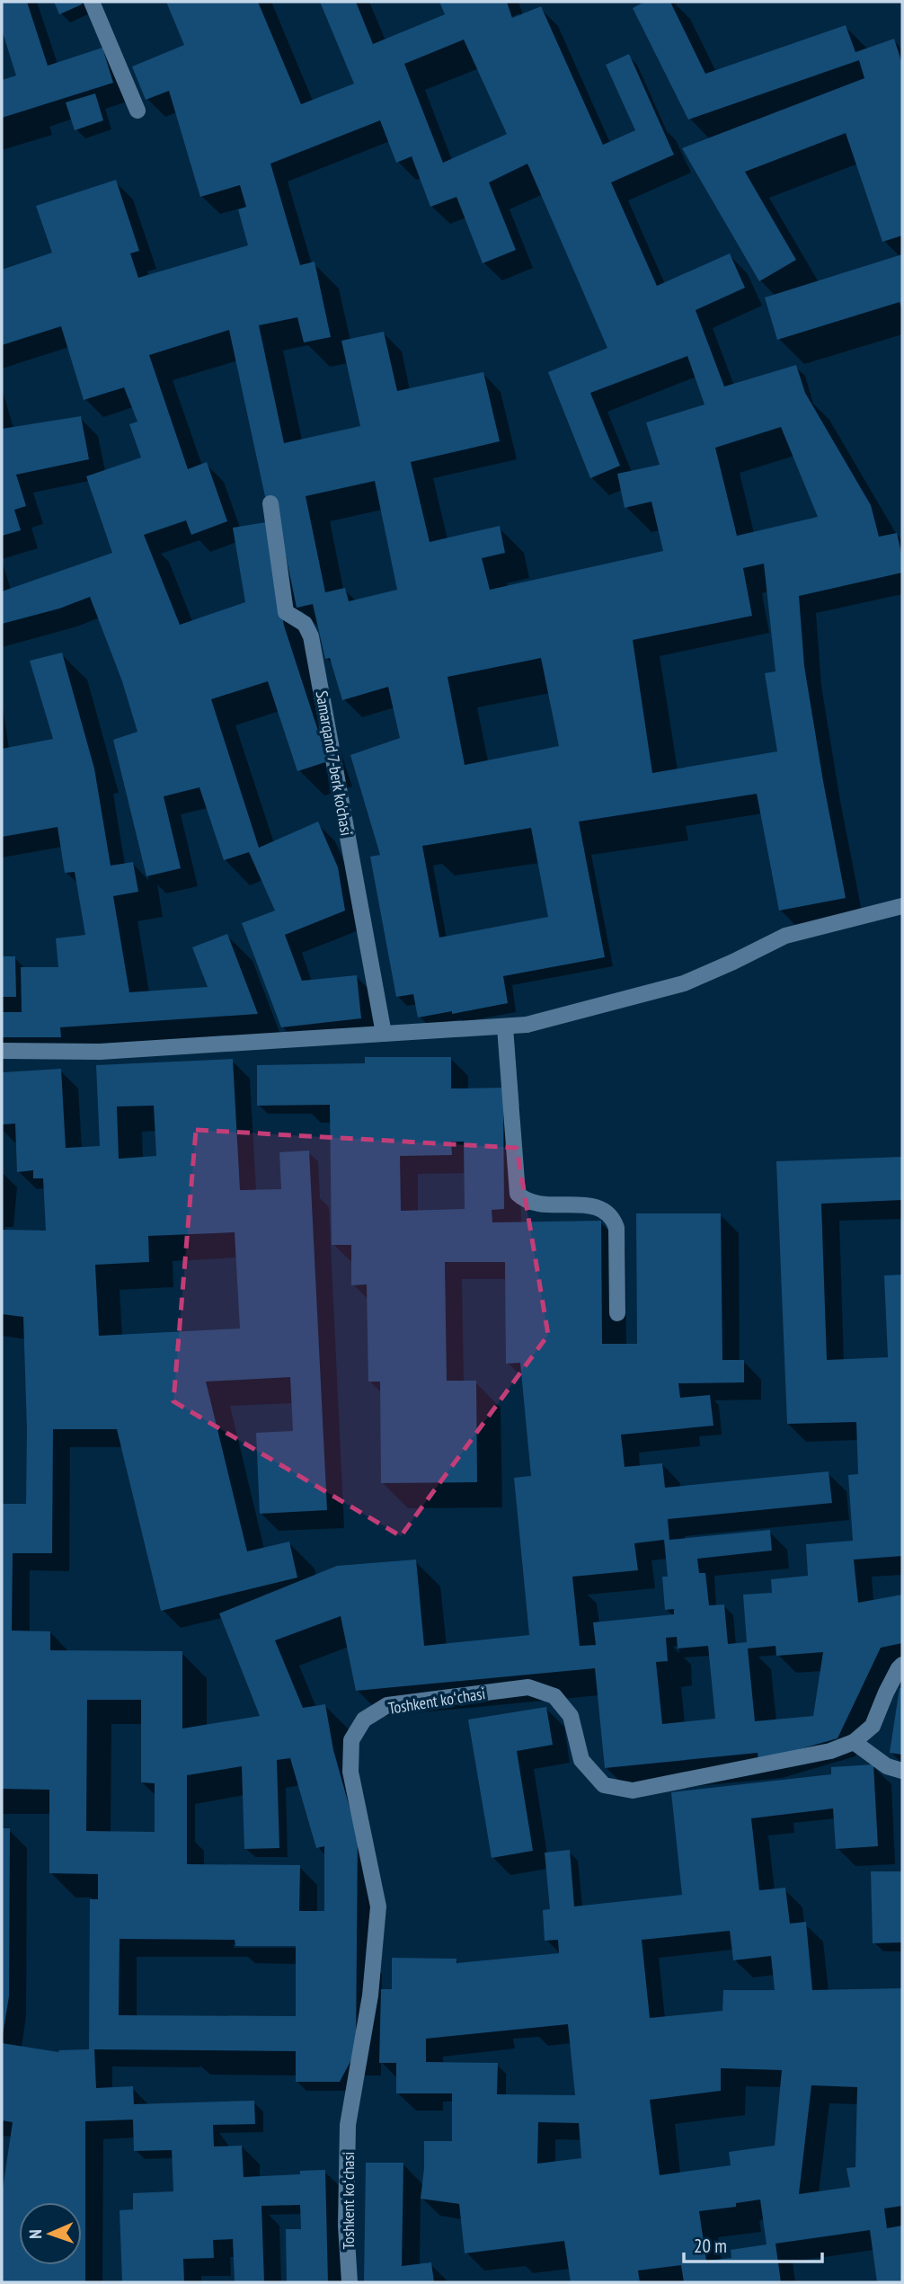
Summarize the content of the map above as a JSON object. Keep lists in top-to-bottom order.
{
  "streets": {
    "street": ["Samarqand 7-berk ko'chasi", "Toshkent koʻchasi"]
  },
  "scale_bar": "20 m",
  "north": "left"
}
